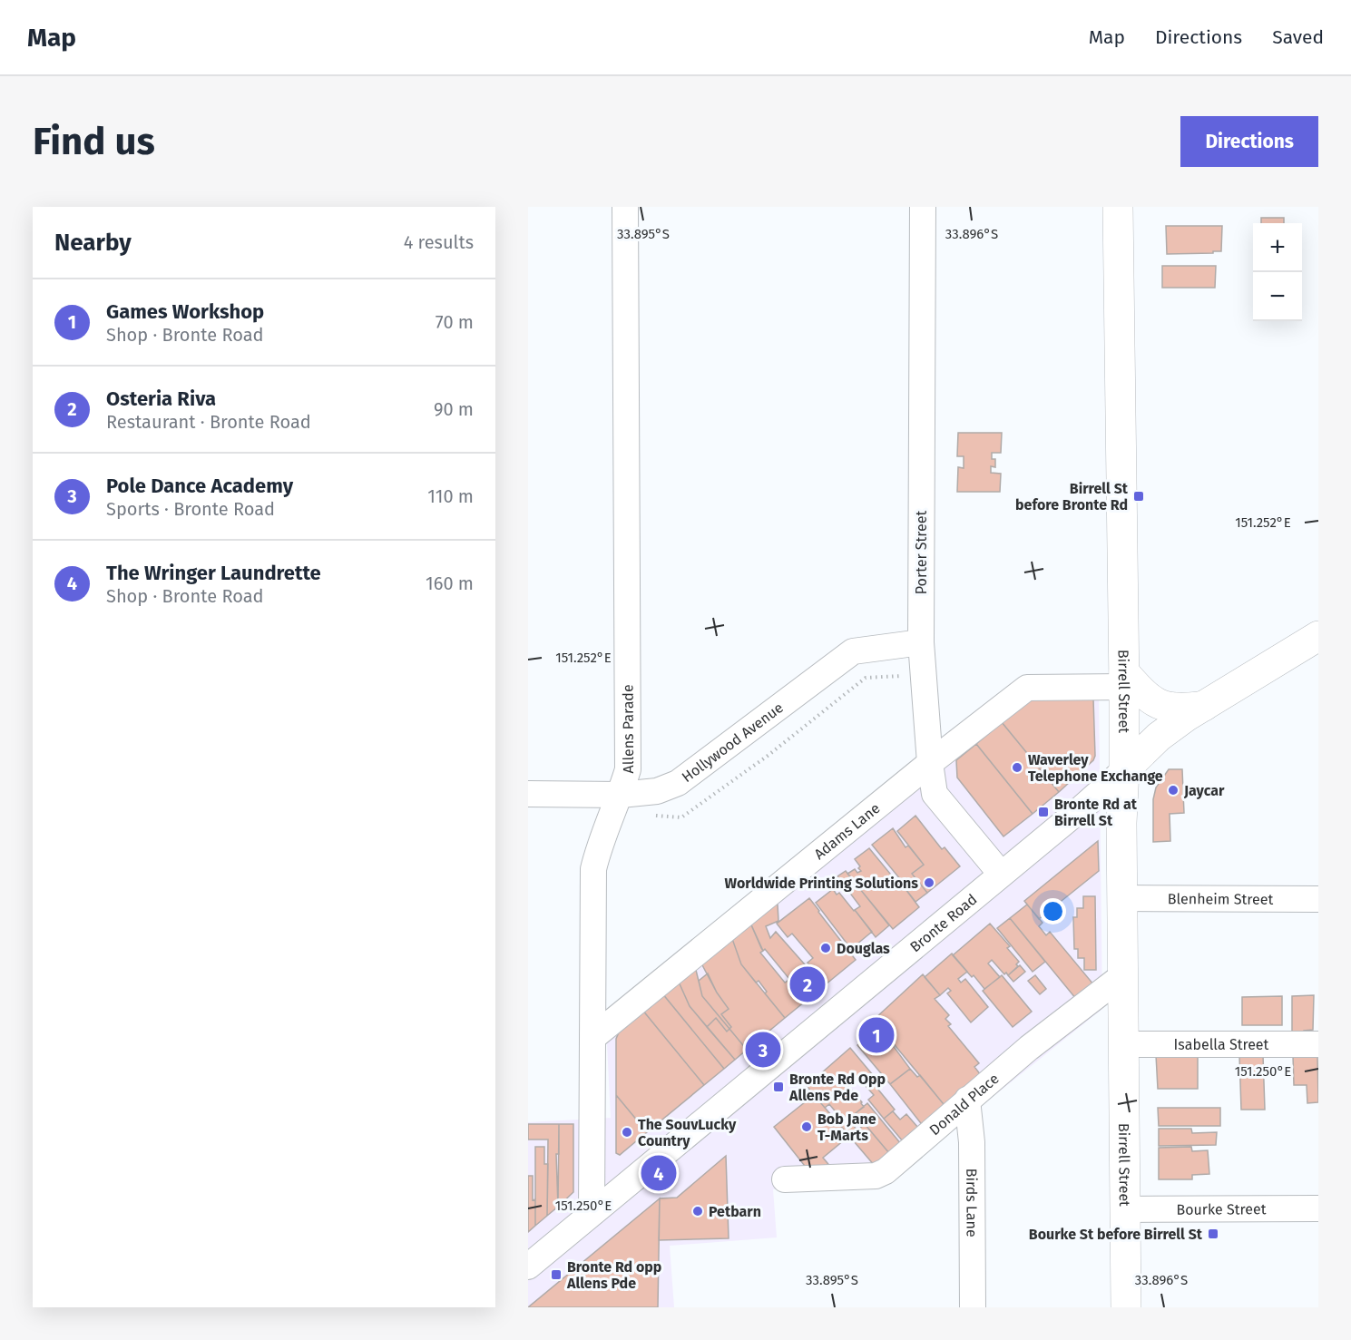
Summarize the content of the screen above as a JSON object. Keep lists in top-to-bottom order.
{
  "streets": {
    "main road": ["Birrell Street", "Bronte Road"],
    "street": [
      "Porter Street",
      "Allens Parade",
      "Hollywood Avenue",
      "Adams Lane",
      "Blenheim Street",
      "Isabella Street",
      "Donald Place",
      "Birds Lane",
      "Bourke Street"
    ]
  },
  "crossings": [
    ["Porter Street", "Hollywood Avenue"],
    ["Porter Street", "Adams Lane"],
    ["Porter Street", "Bronte Road"],
    ["Birrell Street", "Adams Lane"],
    ["Birrell Street", "Blenheim Street"],
    ["Birrell Street", "Bronte Road"],
    ["Birrell Street", "Isabella Street"],
    ["Birrell Street", "Donald Place"],
    ["Birrell Street", "Bourke Street"],
    ["Allens Parade", "Hollywood Avenue"],
    ["Allens Parade", "Adams Lane"],
    ["Allens Parade", "Bronte Road"],
    ["Donald Place", "Birds Lane"]
  ],
  "places": {
    "transit": [
      "Birrell St before Bronte Rd",
      "Bronte Rd at Birrell St",
      "Bronte Rd Opp Allens Pde",
      "Bourke St before Birrell St",
      "Bronte Rd opp Allens Pde"
    ],
    "other": [
      "Waverley Telephone Exchange",
      "Jaycar",
      "Worldwide Printing Solutions",
      "Douglas",
      "Bob Jane T-Marts",
      "The SouvLucky Country",
      "Petbarn"
    ]
  },
  "page": {
    "header": "Map",
    "nav": ["Map", "Directions", "Saved"],
    "buttons": "Directions",
    "title": "Find us",
    "heading": ["Nearby", "4 results"],
    "map_buttons": ["+", "−"],
    "list": [
      {
        "mark": "1",
        "name": "Games Workshop",
        "note": "Shop · Bronte Road",
        "value": "70 m"
      },
      {
        "mark": "2",
        "name": "Osteria Riva",
        "note": "Restaurant · Bronte Road",
        "value": "90 m"
      },
      {
        "mark": "3",
        "name": "Pole Dance Academy",
        "note": "Sports · Bronte Road",
        "value": "110 m"
      },
      {
        "mark": "4",
        "name": "The Wringer Laundrette",
        "note": "Shop · Bronte Road",
        "value": "160 m"
      }
    ],
    "pins": [
      "2",
      "1",
      "3",
      "4"
    ]
  },
  "coordinates": [
    "33.895°S",
    "33.896°S",
    "151.252°E",
    "151.250°E"
  ]
}
